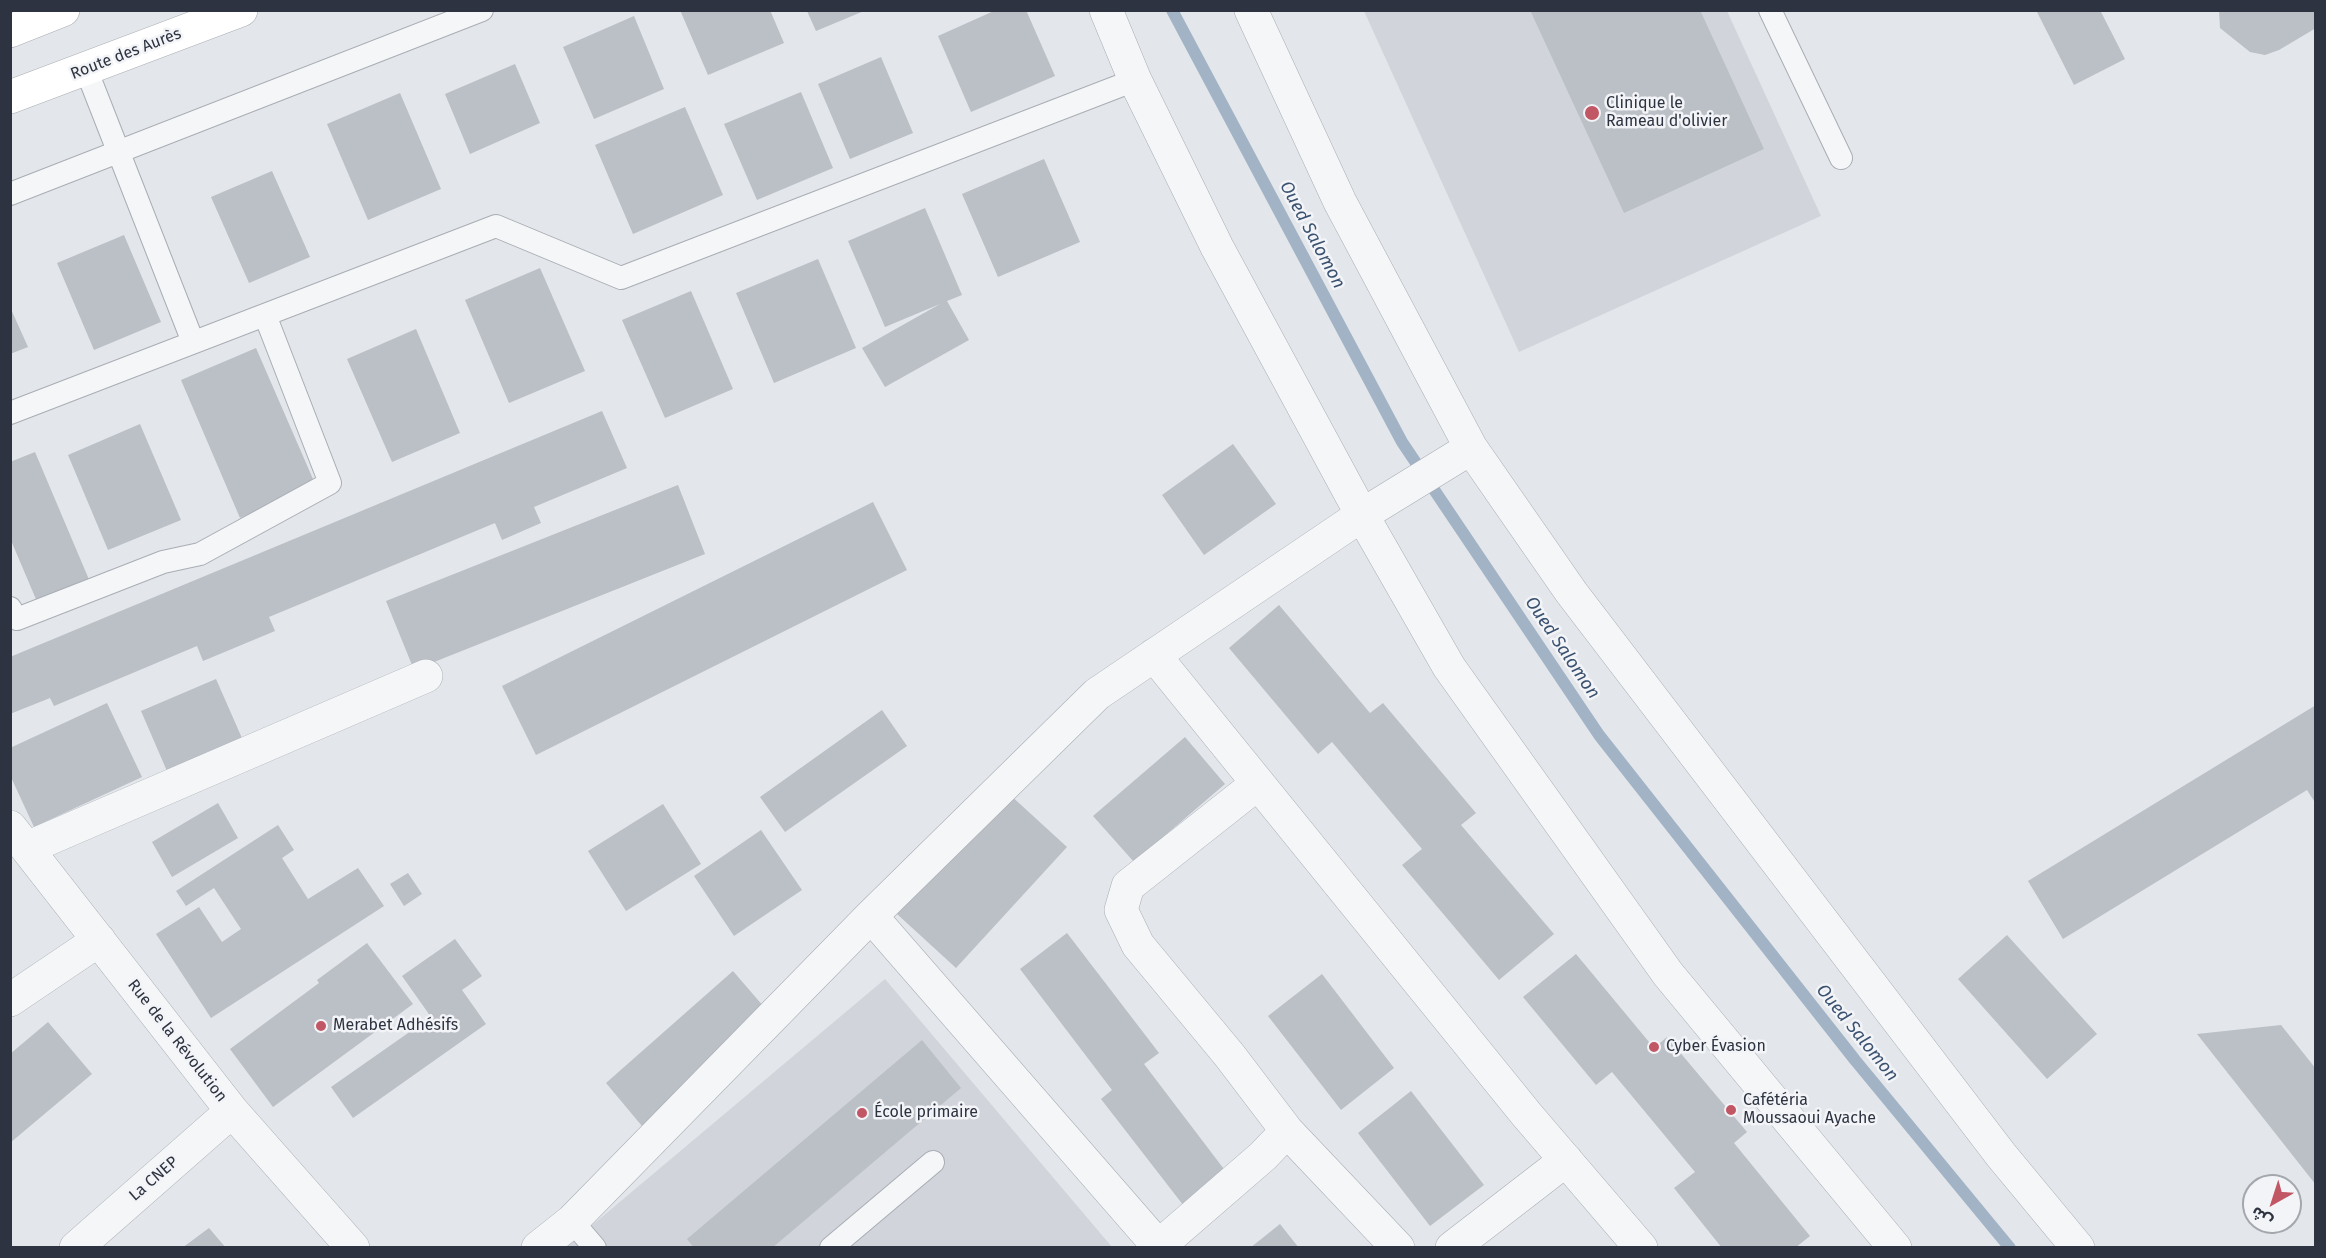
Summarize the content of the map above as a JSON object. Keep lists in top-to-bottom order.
{
  "streets": {
    "street": ["Route des Aurès", "Rue de la Révolution", "La CNEP"]
  },
  "crossings": [
    ["Rue de la Révolution", "La CNEP"]
  ],
  "water": ["Oued Salomon"],
  "places": [
    "Clinique le Rameau d'olivier",
    "Merabet Adhésifs",
    "Cyber Évasion",
    "Cafétéria Moussaoui Ayache",
    "École primaire"
  ],
  "north": "bottom left"
}
